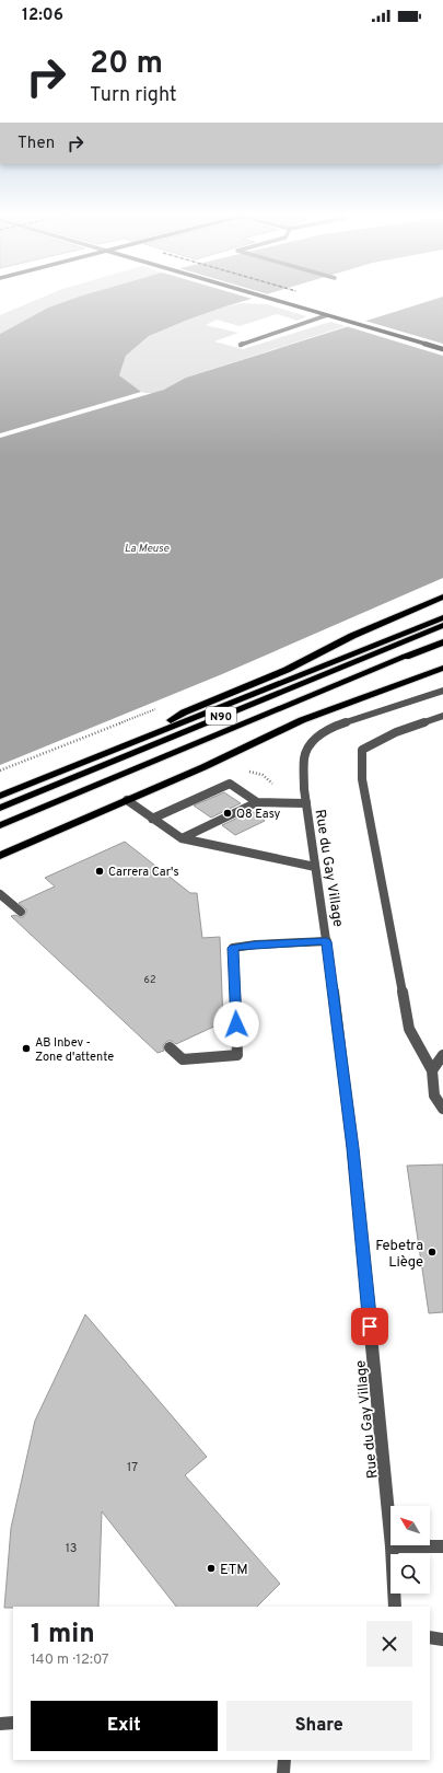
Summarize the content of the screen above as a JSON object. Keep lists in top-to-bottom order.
{
  "streets": {
    "main road": ["N90"],
    "street": ["Rue du Gay Village"]
  },
  "water": ["La Meuse"],
  "places": [
    "Q8 Easy",
    "Carrera Car's",
    "AB Inbev - Zone d'attente",
    "Febetra Liège",
    "ETM"
  ],
  "house_numbers": ["62", "17", "13"],
  "north": "top left",
  "page": {
    "status": "12:06",
    "turn": ["20 m", "Turn right"],
    "then": "Then",
    "heading": ["1 min", "140 m · 12:07"],
    "buttons": ["Exit", "Share"]
  }
}
